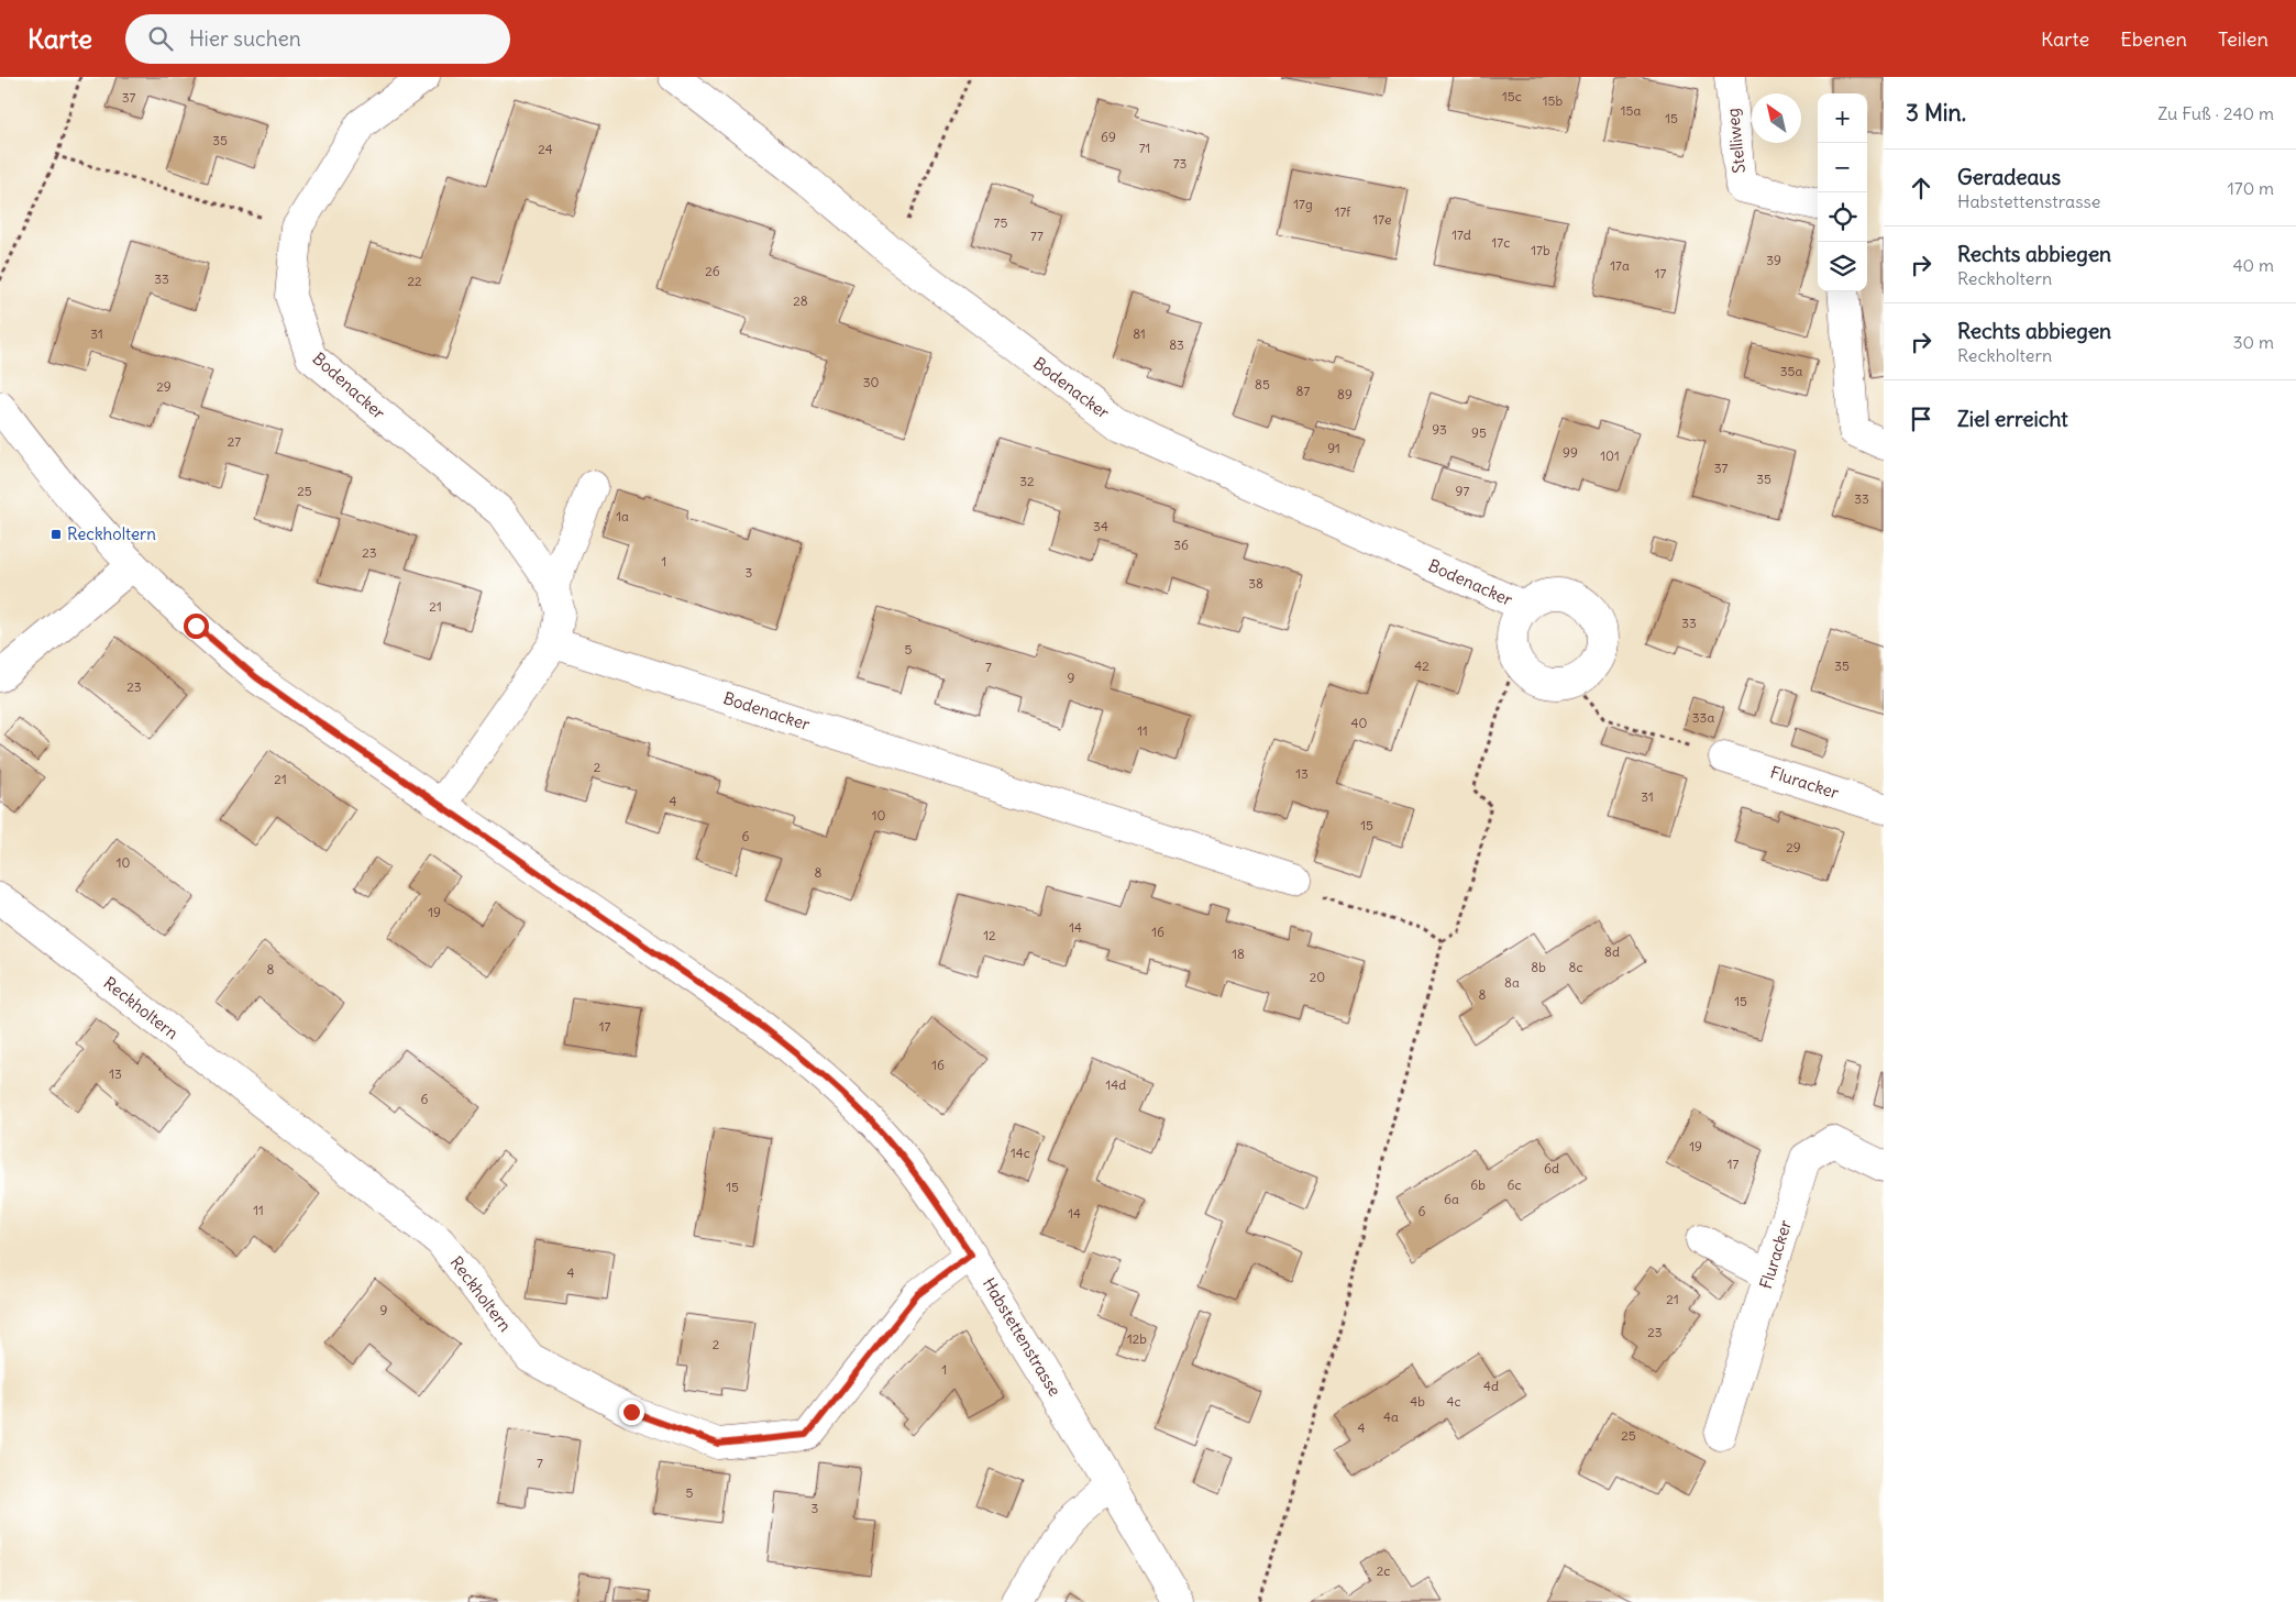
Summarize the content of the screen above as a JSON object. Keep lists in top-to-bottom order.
{
  "streets": {
    "street": [
      "Stelliweg",
      "Bodenacker",
      "Fluracker",
      "Reckholtern",
      "Habstettenstrasse"
    ]
  },
  "crossings": [
    ["Bodenacker", "Habstettenstrasse"],
    ["Reckholtern", "Habstettenstrasse"]
  ],
  "places": {
    "transit": ["Reckholtern"]
  },
  "house_numbers": [
    "15c",
    "37",
    "15b",
    "15a",
    "15",
    "69",
    "35",
    "71",
    "24",
    "73",
    "17g",
    "17f",
    "17e",
    "75",
    "17d",
    "77",
    "17c",
    "17b",
    "39",
    "17a",
    "26",
    "17",
    "33",
    "22",
    "28",
    "31",
    "81",
    "83",
    "35a",
    "30",
    "85",
    "29",
    "87",
    "89",
    "93",
    "95",
    "27",
    "91",
    "99",
    "101",
    "37",
    "35",
    "32",
    "25",
    "97",
    "33",
    "1a",
    "34",
    "36",
    "23",
    "1",
    "3",
    "38",
    "21",
    "33",
    "5",
    "42",
    "35",
    "7",
    "9",
    "23",
    "33a",
    "40",
    "11",
    "2",
    "13",
    "21",
    "31",
    "4",
    "10",
    "15",
    "6",
    "29",
    "10",
    "8",
    "19",
    "14",
    "16",
    "12",
    "8d",
    "18",
    "8b",
    "8c",
    "8",
    "20",
    "8a",
    "8",
    "15",
    "17",
    "16",
    "13",
    "14d",
    "6",
    "19",
    "14c",
    "17",
    "6d",
    "6b",
    "6c",
    "15",
    "6a",
    "11",
    "6",
    "14",
    "4",
    "21",
    "9",
    "23",
    "12b",
    "2",
    "1",
    "4d",
    "4b",
    "4c",
    "4a",
    "4",
    "25",
    "7",
    "5",
    "3",
    "2c"
  ],
  "north": "top left",
  "page": {
    "header": "Karte",
    "search": "Hier suchen",
    "nav": ["Karte", "Ebenen", "Teilen"],
    "heading": ["3 Min.", "Zu Fuß · 240 m"],
    "map_buttons": ["+", "−"],
    "list": [
      ["Geradeaus", "Habstettenstrasse", "170 m"],
      ["Rechts abbiegen", "Reckholtern", "40 m"],
      ["Rechts abbiegen", "Reckholtern", "30 m"],
      "Ziel erreicht"
    ]
  }
}
